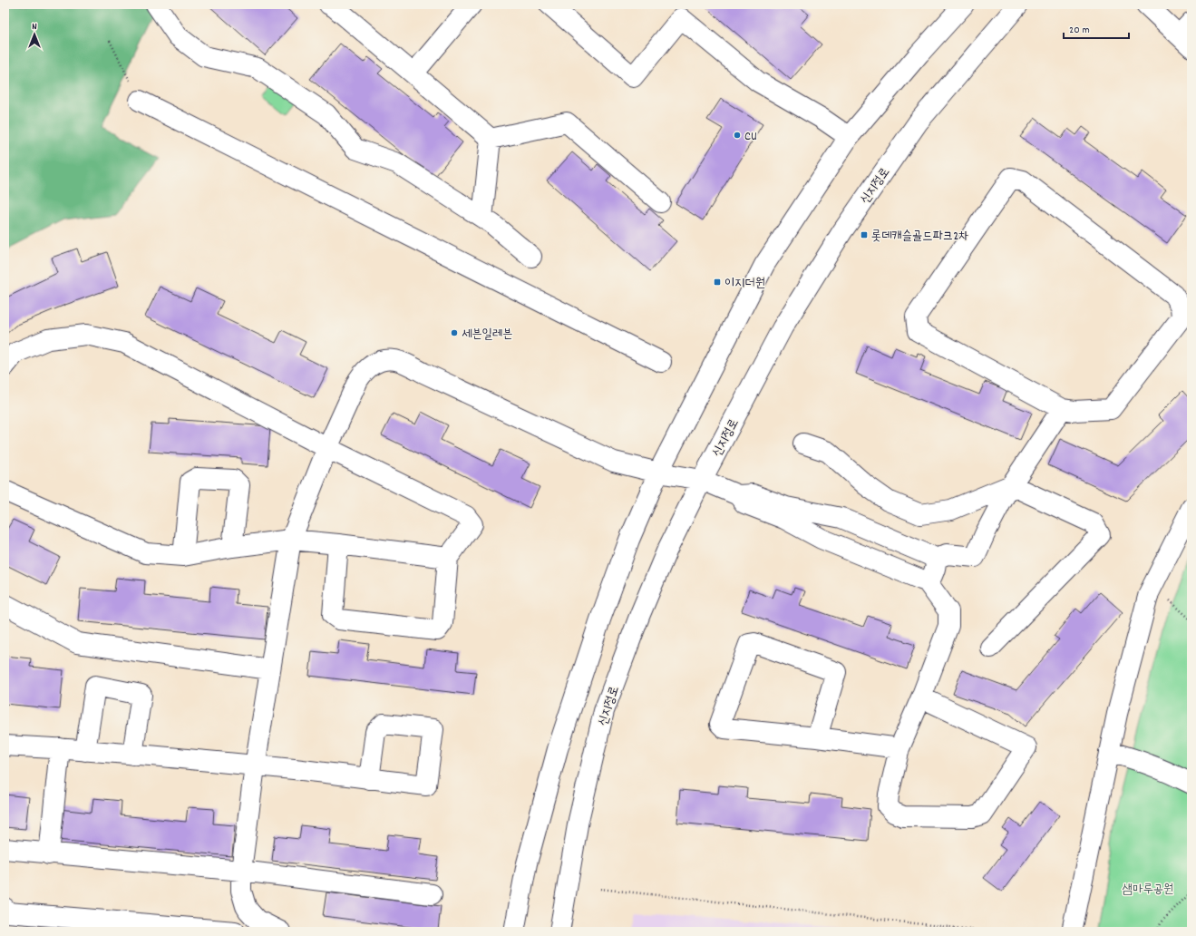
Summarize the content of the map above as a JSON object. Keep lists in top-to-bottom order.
{
  "streets": {
    "street": ["신지정로"]
  },
  "parks": ["샘마루공원"],
  "places": {
    "other": ["CU", "세븐일레븐"],
    "transit": ["롯데캐슬골드파크2차", "이지더원"]
  },
  "scale_bar": "20 m",
  "north": "top"
}
